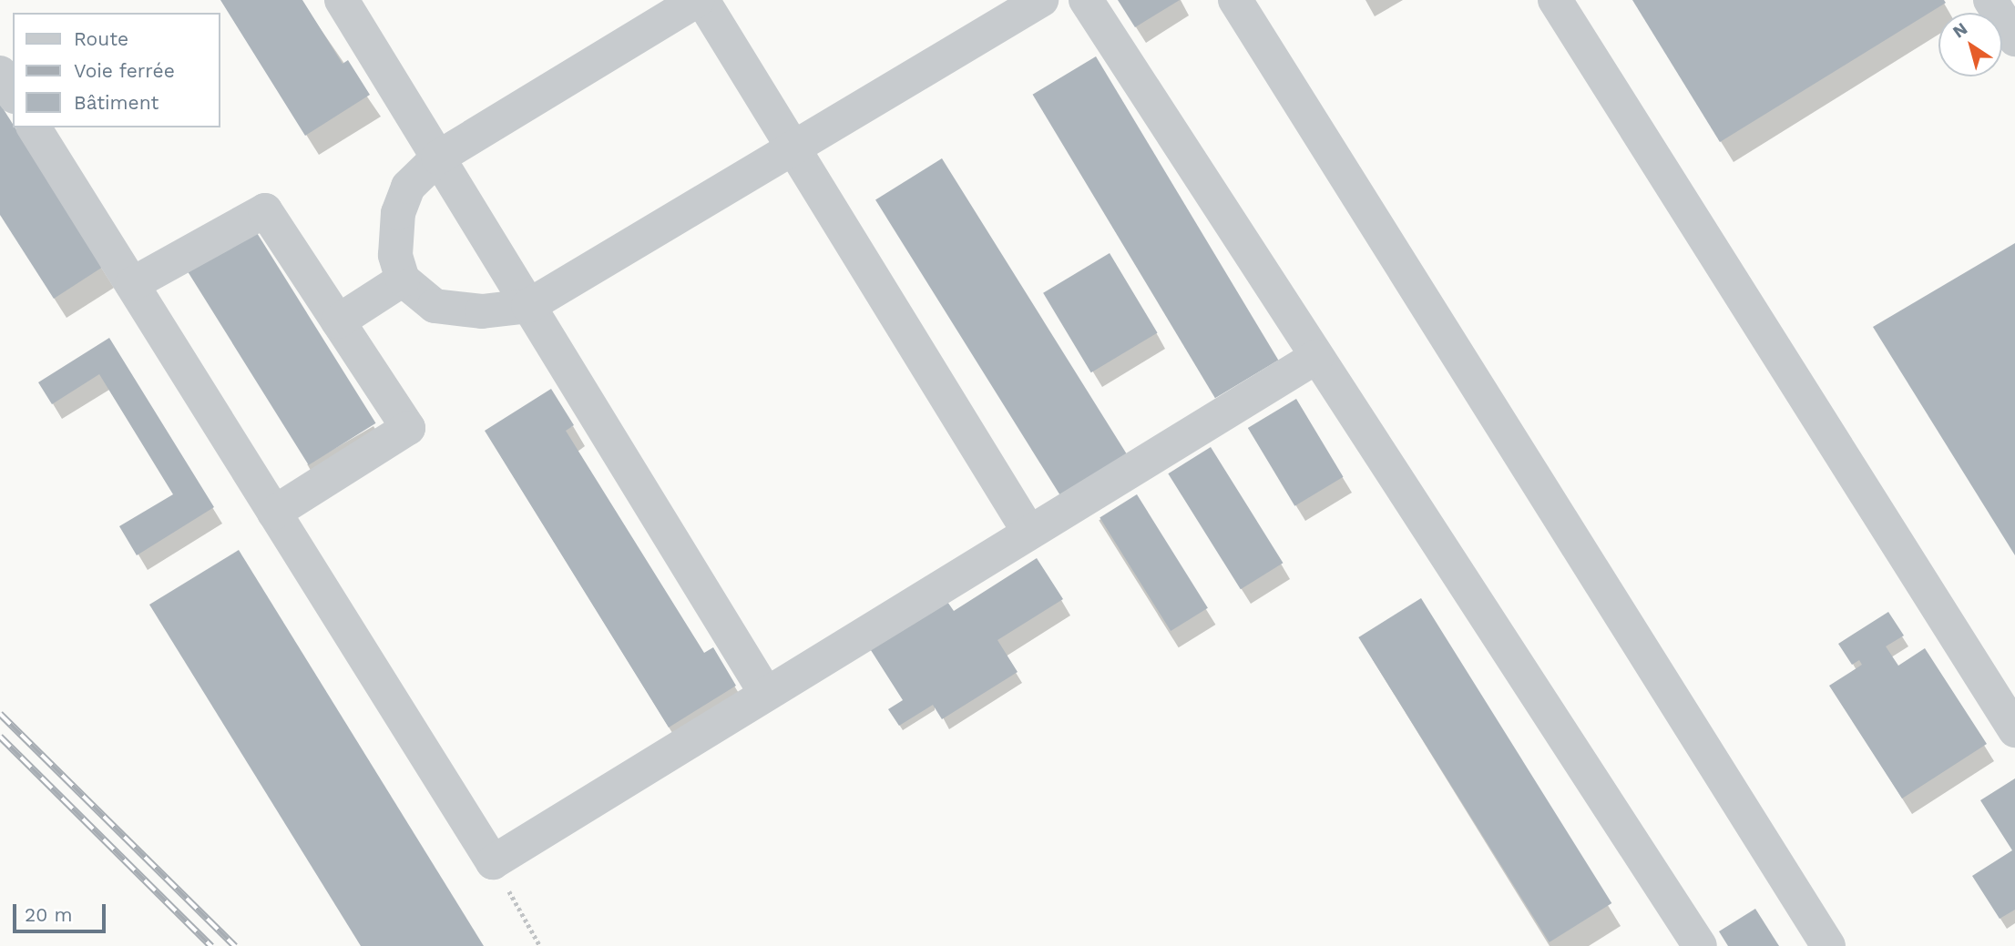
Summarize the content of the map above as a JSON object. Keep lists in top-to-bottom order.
{
  "legend": ["Route", "Voie ferrée", "Bâtiment"],
  "scale_bar": "20 m",
  "north": "top left"
}
